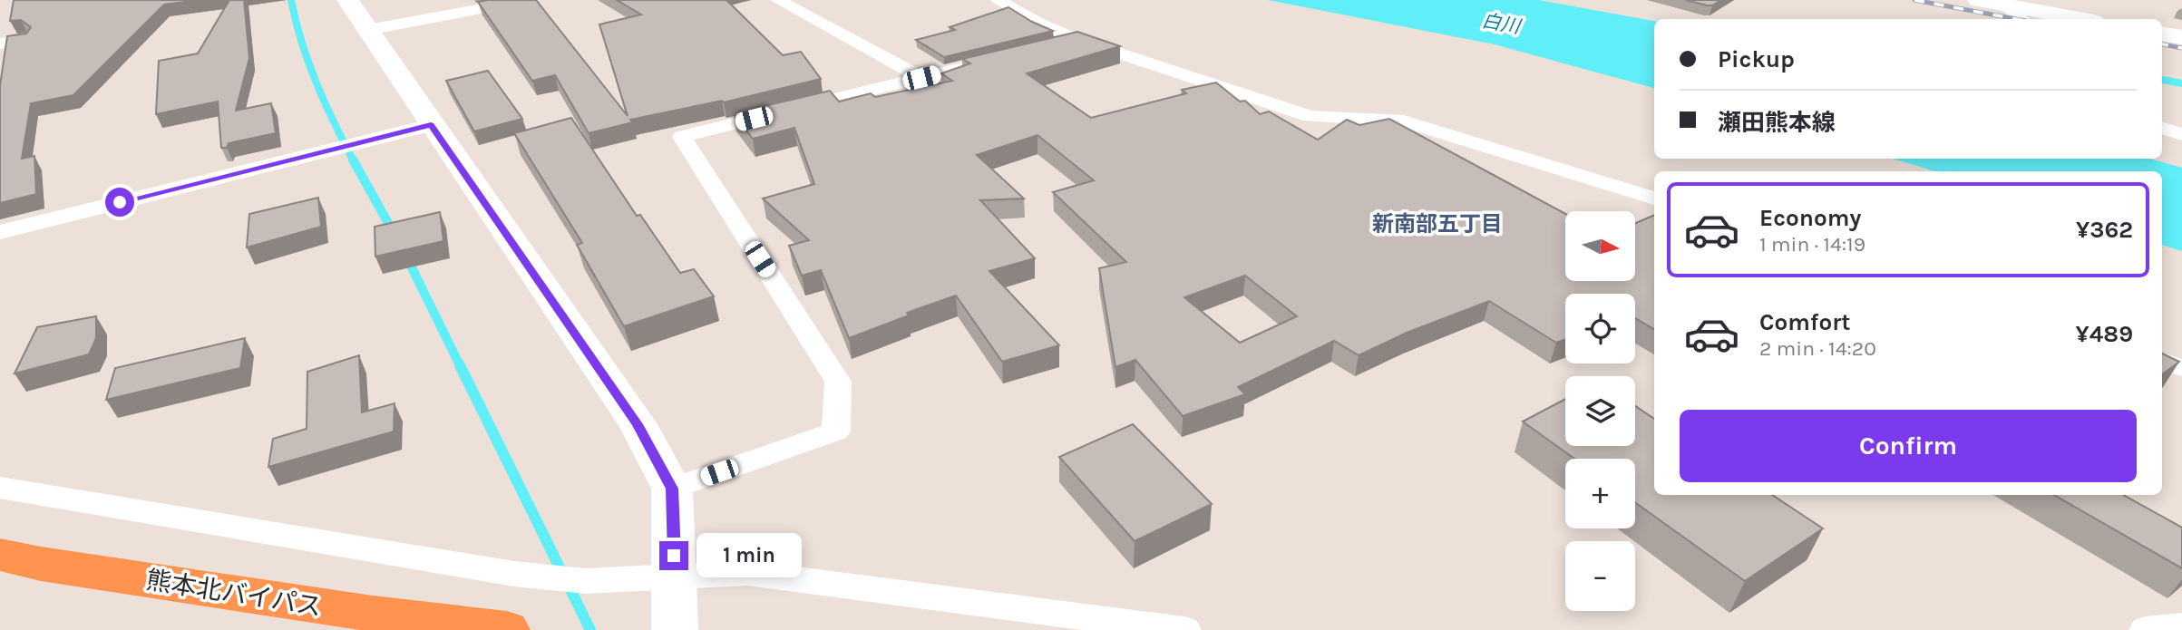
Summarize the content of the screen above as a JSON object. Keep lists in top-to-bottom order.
{
  "streets": {
    "highway": ["熊本北バイパス"]
  },
  "districts": ["新南部五丁目"],
  "water": ["白川"],
  "north": "right",
  "page": {
    "banner": ["Pickup", "瀬田熊本線"],
    "list": [
      {
        "name": "Economy",
        "note": "1 min · 14:19",
        "value": "¥362"
      },
      {
        "name": "Comfort",
        "note": "2 min · 14:20",
        "value": "¥489"
      }
    ],
    "map_buttons": ["+", "−"],
    "buttons": "Confirm",
    "bubble": "1 min"
  }
}
